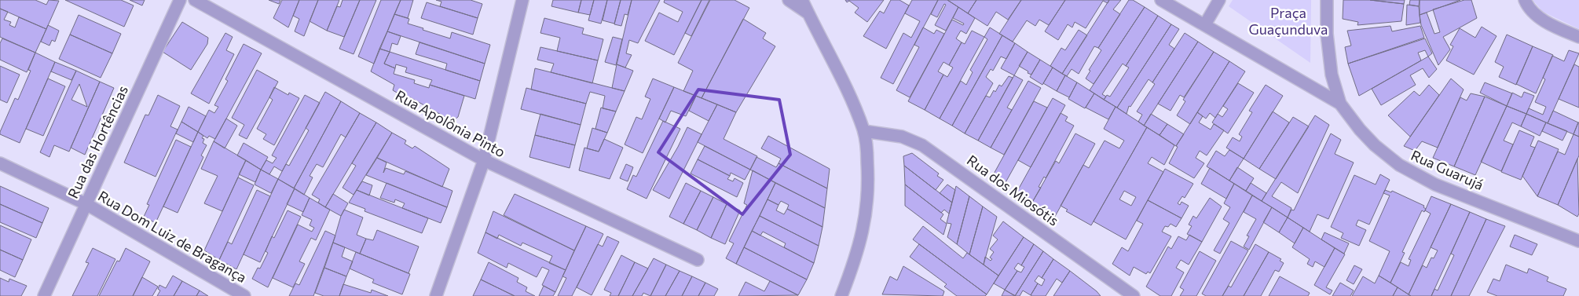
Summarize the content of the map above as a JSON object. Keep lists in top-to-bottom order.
{
  "streets": {
    "street": [
      "Rua Apolônia Pinto",
      "Rua das Hortências",
      "Rua Guarujá",
      "Rua dos Miosótis",
      "Rua Dom Luiz de Bragança"
    ]
  },
  "crossings": [
    ["Rua das Hortências", "Rua Dom Luiz de Bragança"]
  ],
  "parks": ["Praça Guaçunduva"]
}
